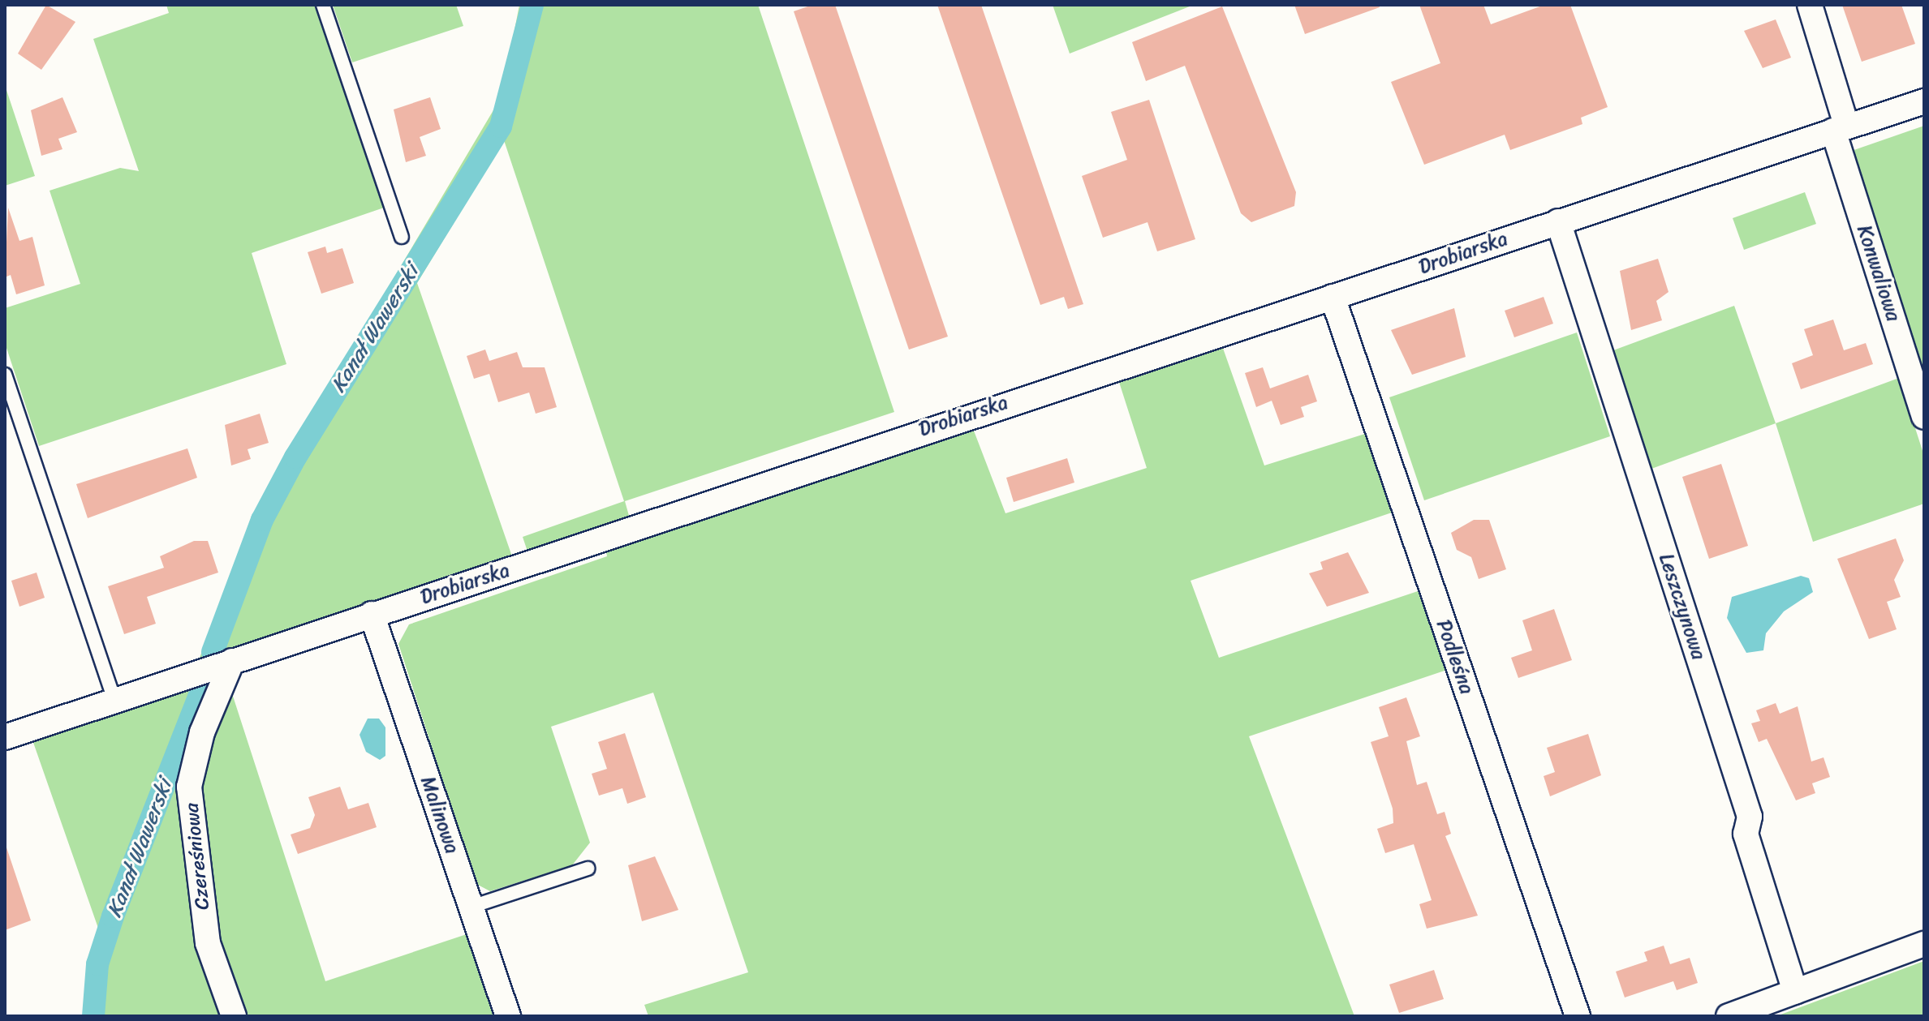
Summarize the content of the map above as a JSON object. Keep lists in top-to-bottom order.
{
  "streets": {
    "street": [
      "Drobiarska",
      "Konwaliowa",
      "Leszczynowa",
      "Podleśna",
      "Malinowa",
      "Czereśniowa"
    ]
  },
  "crossings": [
    ["Drobiarska", "Konwaliowa"],
    ["Drobiarska", "Leszczynowa"],
    ["Drobiarska", "Podleśna"],
    ["Drobiarska", "Malinowa"],
    ["Drobiarska", "Czereśniowa"]
  ],
  "water": ["Kanał Wawerski"]
}
